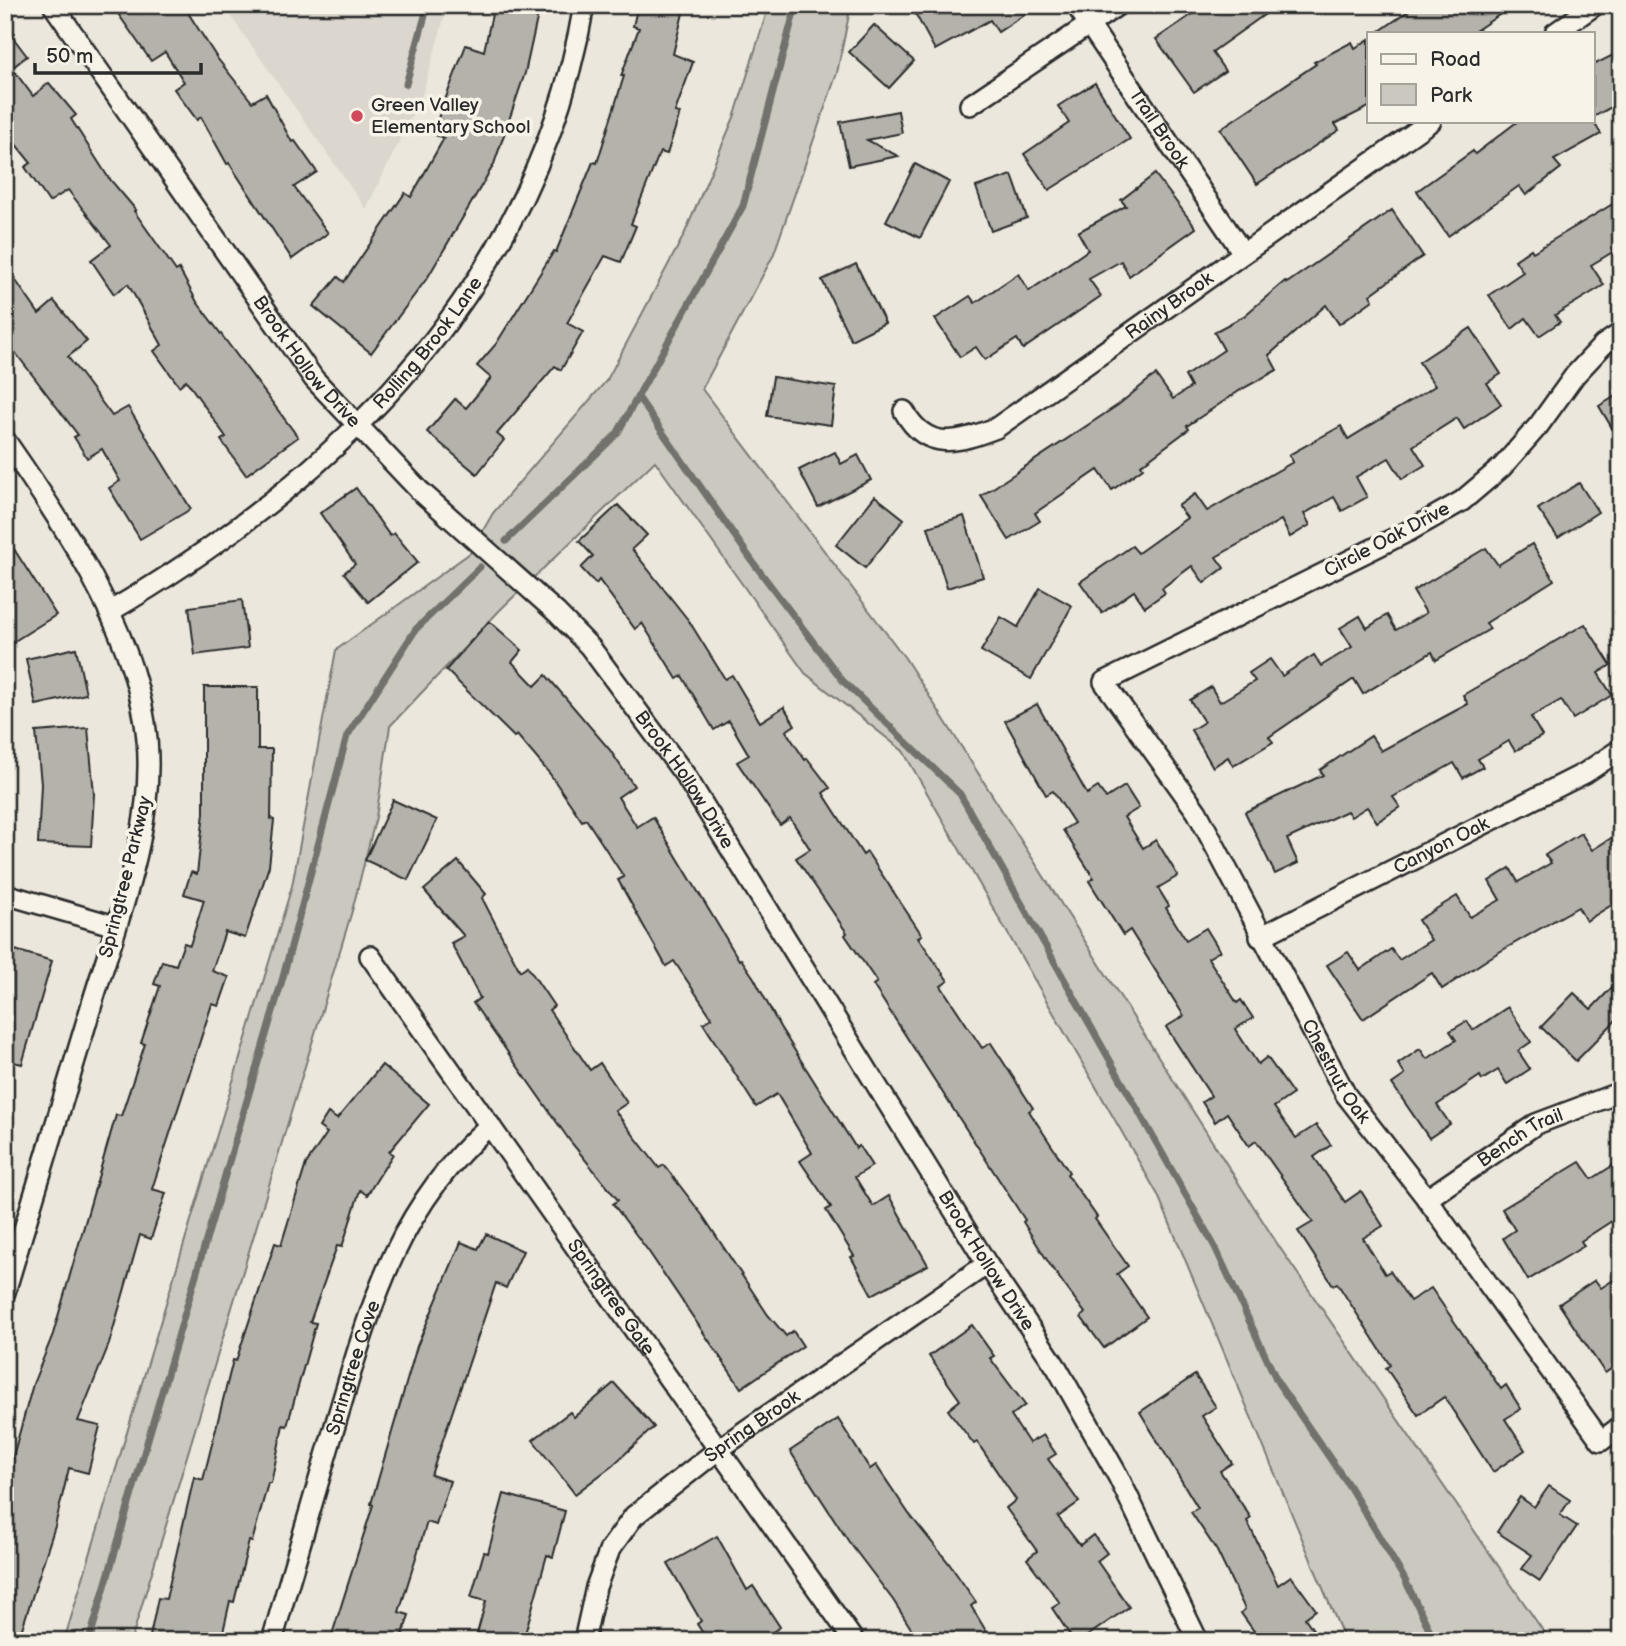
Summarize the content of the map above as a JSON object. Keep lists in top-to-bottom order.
{
  "streets": {
    "street": [
      "Trail Brook",
      "Rainy Brook",
      "Rolling Brook Lane",
      "Brook Hollow Drive",
      "Circle Oak Drive",
      "Canyon Oak",
      "Springtree Parkway",
      "Chestnut Oak",
      "Bench Trail",
      "Springtree Gate",
      "Springtree Cove",
      "Spring Brook"
    ]
  },
  "crossings": [
    ["Trail Brook", "Rainy Brook"],
    ["Rolling Brook Lane", "Brook Hollow Drive"],
    ["Rolling Brook Lane", "Springtree Parkway"],
    ["Brook Hollow Drive", "Spring Brook"],
    ["Circle Oak Drive", "Chestnut Oak"],
    ["Canyon Oak", "Chestnut Oak"],
    ["Chestnut Oak", "Bench Trail"],
    ["Springtree Gate", "Springtree Cove"],
    ["Springtree Gate", "Spring Brook"]
  ],
  "places": ["Green Valley Elementary School"],
  "legend": ["Road", "Park"],
  "scale_bar": "50 m"
}
